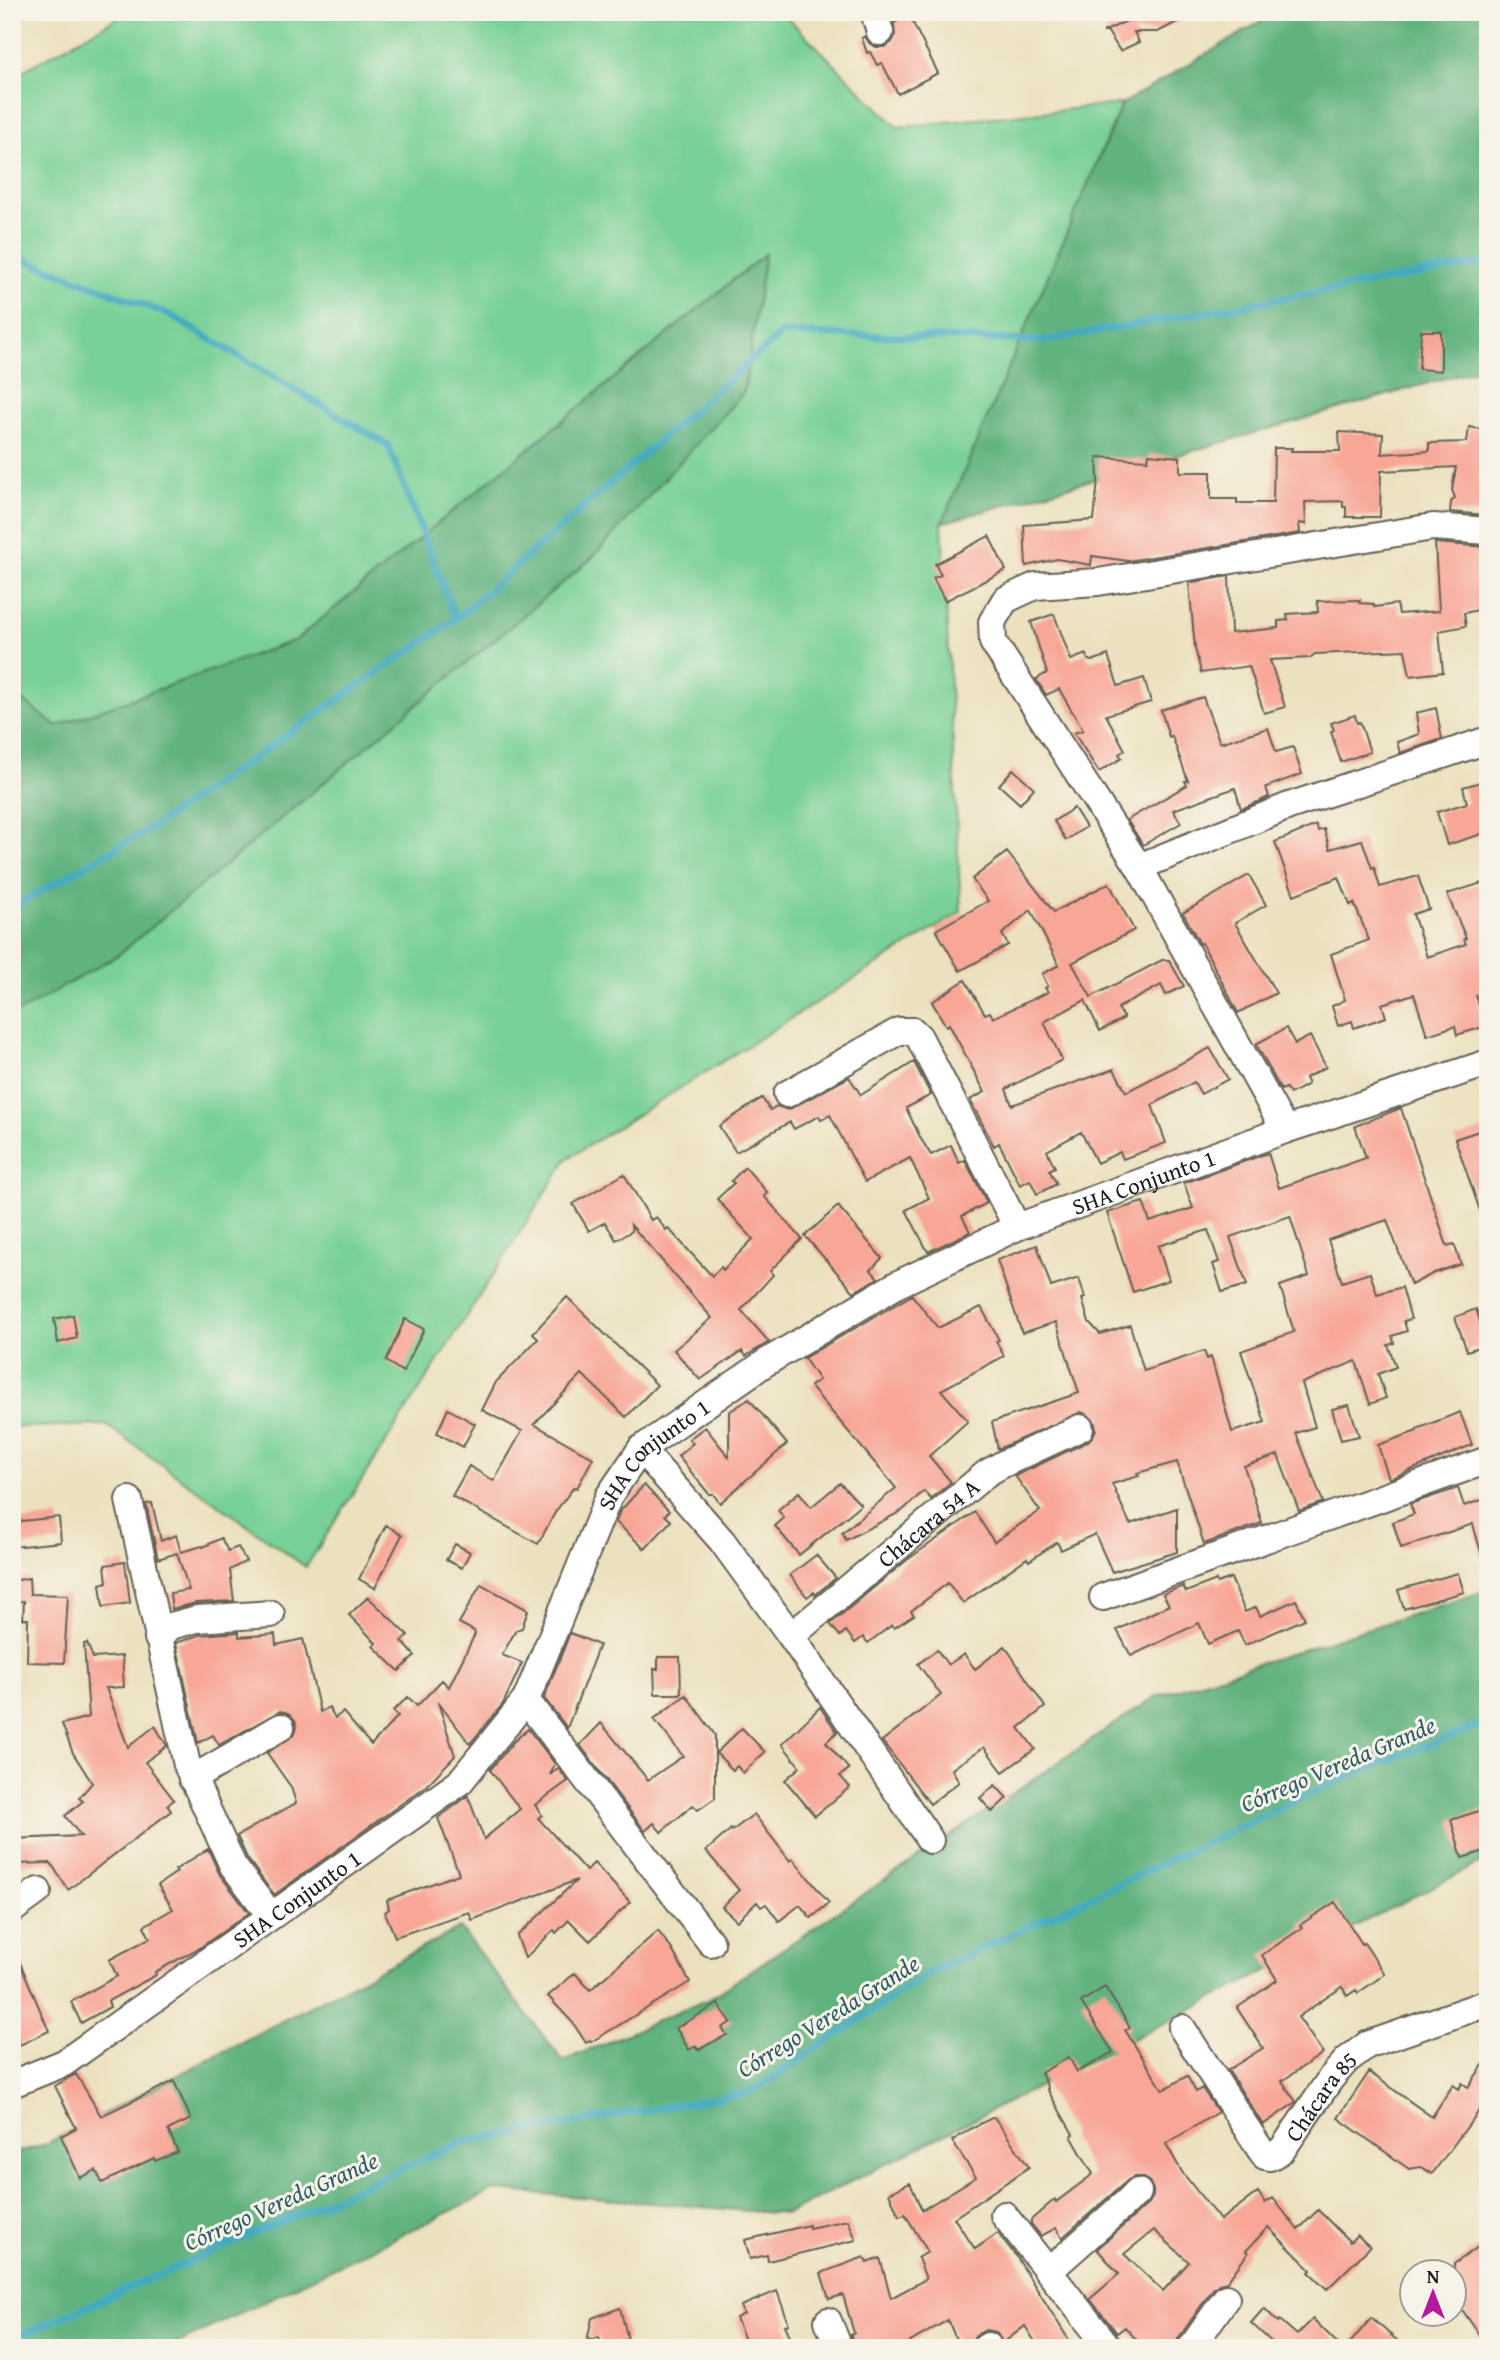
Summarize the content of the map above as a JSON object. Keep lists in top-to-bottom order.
{
  "streets": {
    "street": ["SHA Conjunto 1", "Chácara 54 A", "Chácara 85"]
  },
  "water": ["Córrego Vereda Grande"],
  "north": "top"
}
